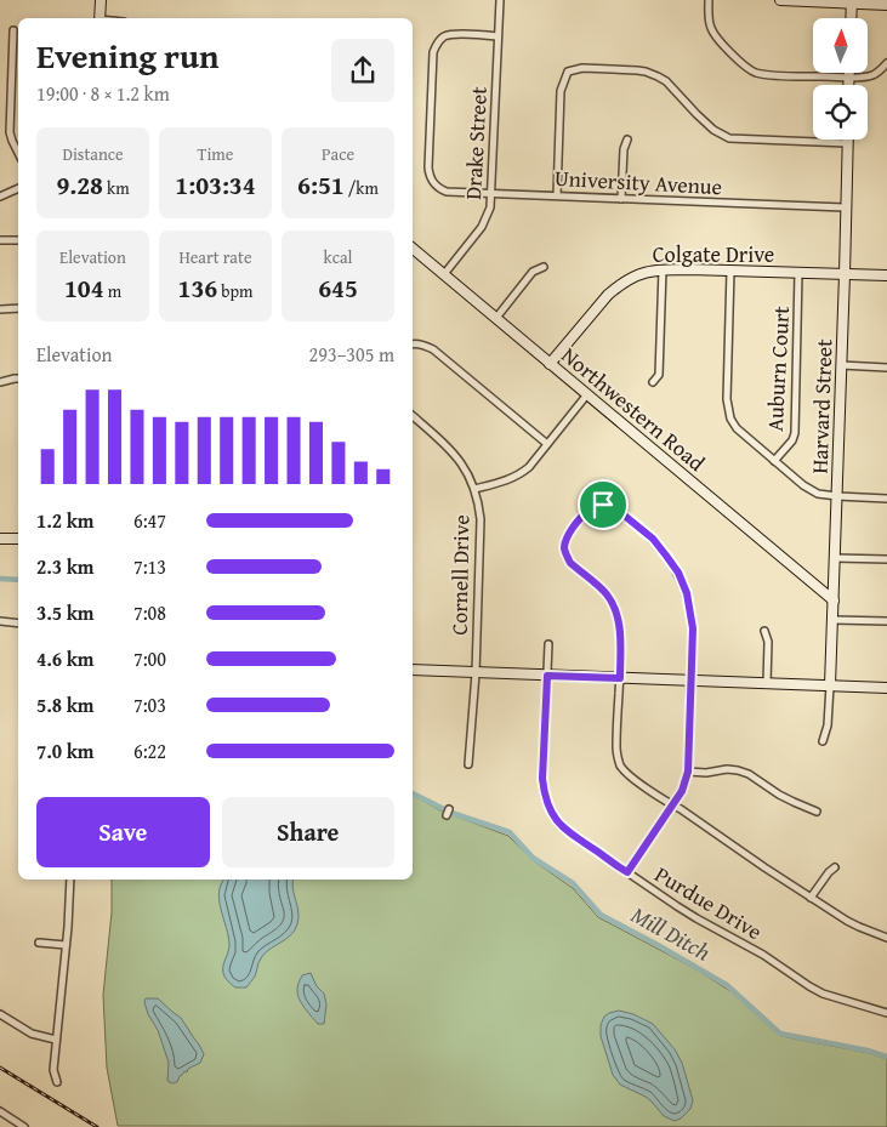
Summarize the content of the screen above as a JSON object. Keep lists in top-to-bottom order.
{
  "streets": {
    "street": [
      "Drake Street",
      "University Avenue",
      "Colgate Drive",
      "Auburn Court",
      "Harvard Street",
      "Northwestern Road",
      "Cornell Drive",
      "Purdue Drive"
    ]
  },
  "crossings": [
    ["Drake Street", "University Avenue"],
    ["Drake Street", "Northwestern Road"],
    ["University Avenue", "Harvard Street"],
    ["Colgate Drive", "Auburn Court"],
    ["Colgate Drive", "Harvard Street"],
    ["Colgate Drive", "Northwestern Road"],
    ["Harvard Street", "Northwestern Road"]
  ],
  "water": ["Mill Ditch"],
  "north": "top",
  "page": {
    "heading": ["Evening run", "19:00 · 8 × 1.2 km"],
    "stats": [
      ["Distance", "9.28 km"],
      ["Time", "1:03:34"],
      ["Pace", "6:51 /km"],
      ["Elevation", "104 m"],
      ["Heart rate", "136 bpm"],
      ["kcal", "645"]
    ],
    "chart": ["Elevation", "293–305 m"],
    "list": [
      {
        "name": "1.2 km",
        "note": "6:47"
      },
      {
        "name": "2.3 km",
        "note": "7:13"
      },
      {
        "name": "3.5 km",
        "note": "7:08"
      },
      {
        "name": "4.6 km",
        "note": "7:00"
      },
      {
        "name": "5.8 km",
        "note": "7:03"
      },
      {
        "name": "7.0 km",
        "note": "6:22"
      }
    ],
    "buttons": ["Save", "Share"]
  }
}
